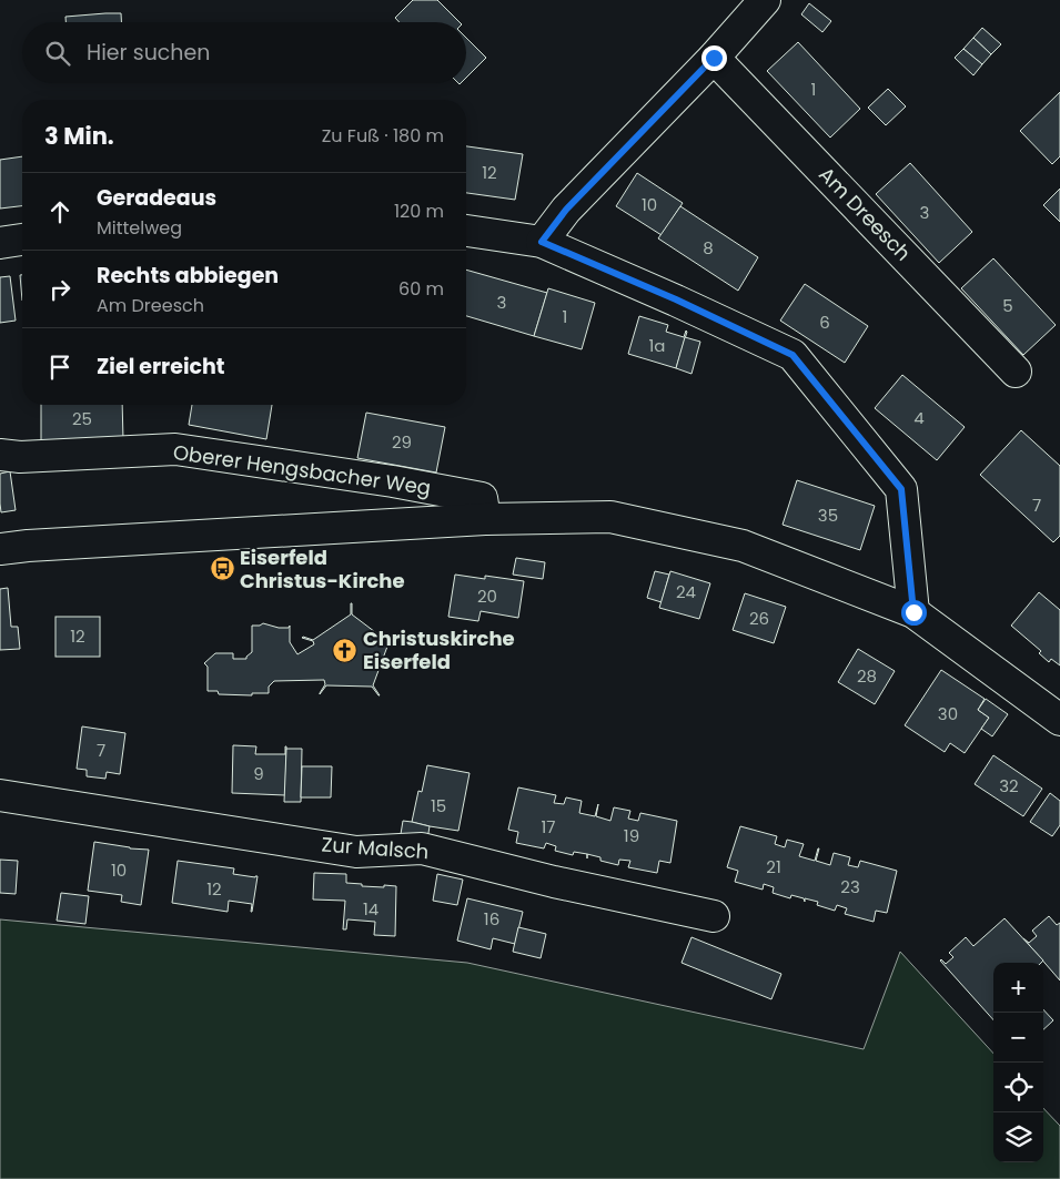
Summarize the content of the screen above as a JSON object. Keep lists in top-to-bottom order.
{
  "streets": {
    "street": ["Am Dreesch", "Oberer Hengsbacher Weg", "Zur Malsch"]
  },
  "places": {
    "bus stop": ["Eiserfeld Christus-Kirche"],
    "church": ["Christuskirche Eiserfeld"]
  },
  "house_numbers": [
    "1",
    "12",
    "10",
    "3",
    "8",
    "3",
    "5",
    "1",
    "6",
    "1a",
    "4",
    "25",
    "29",
    "7",
    "35",
    "24",
    "20",
    "26",
    "12",
    "28",
    "30",
    "7",
    "9",
    "32",
    "15",
    "17",
    "19",
    "21",
    "10",
    "23",
    "12",
    "14",
    "16"
  ],
  "page": {
    "search": "Hier suchen",
    "heading": ["3 Min.", "Zu Fuß · 180 m"],
    "list": [
      ["Geradeaus", "Mittelweg", "120 m"],
      ["Rechts abbiegen", "Am Dreesch", "60 m"],
      "Ziel erreicht"
    ],
    "map_buttons": ["+", "−"]
  }
}
